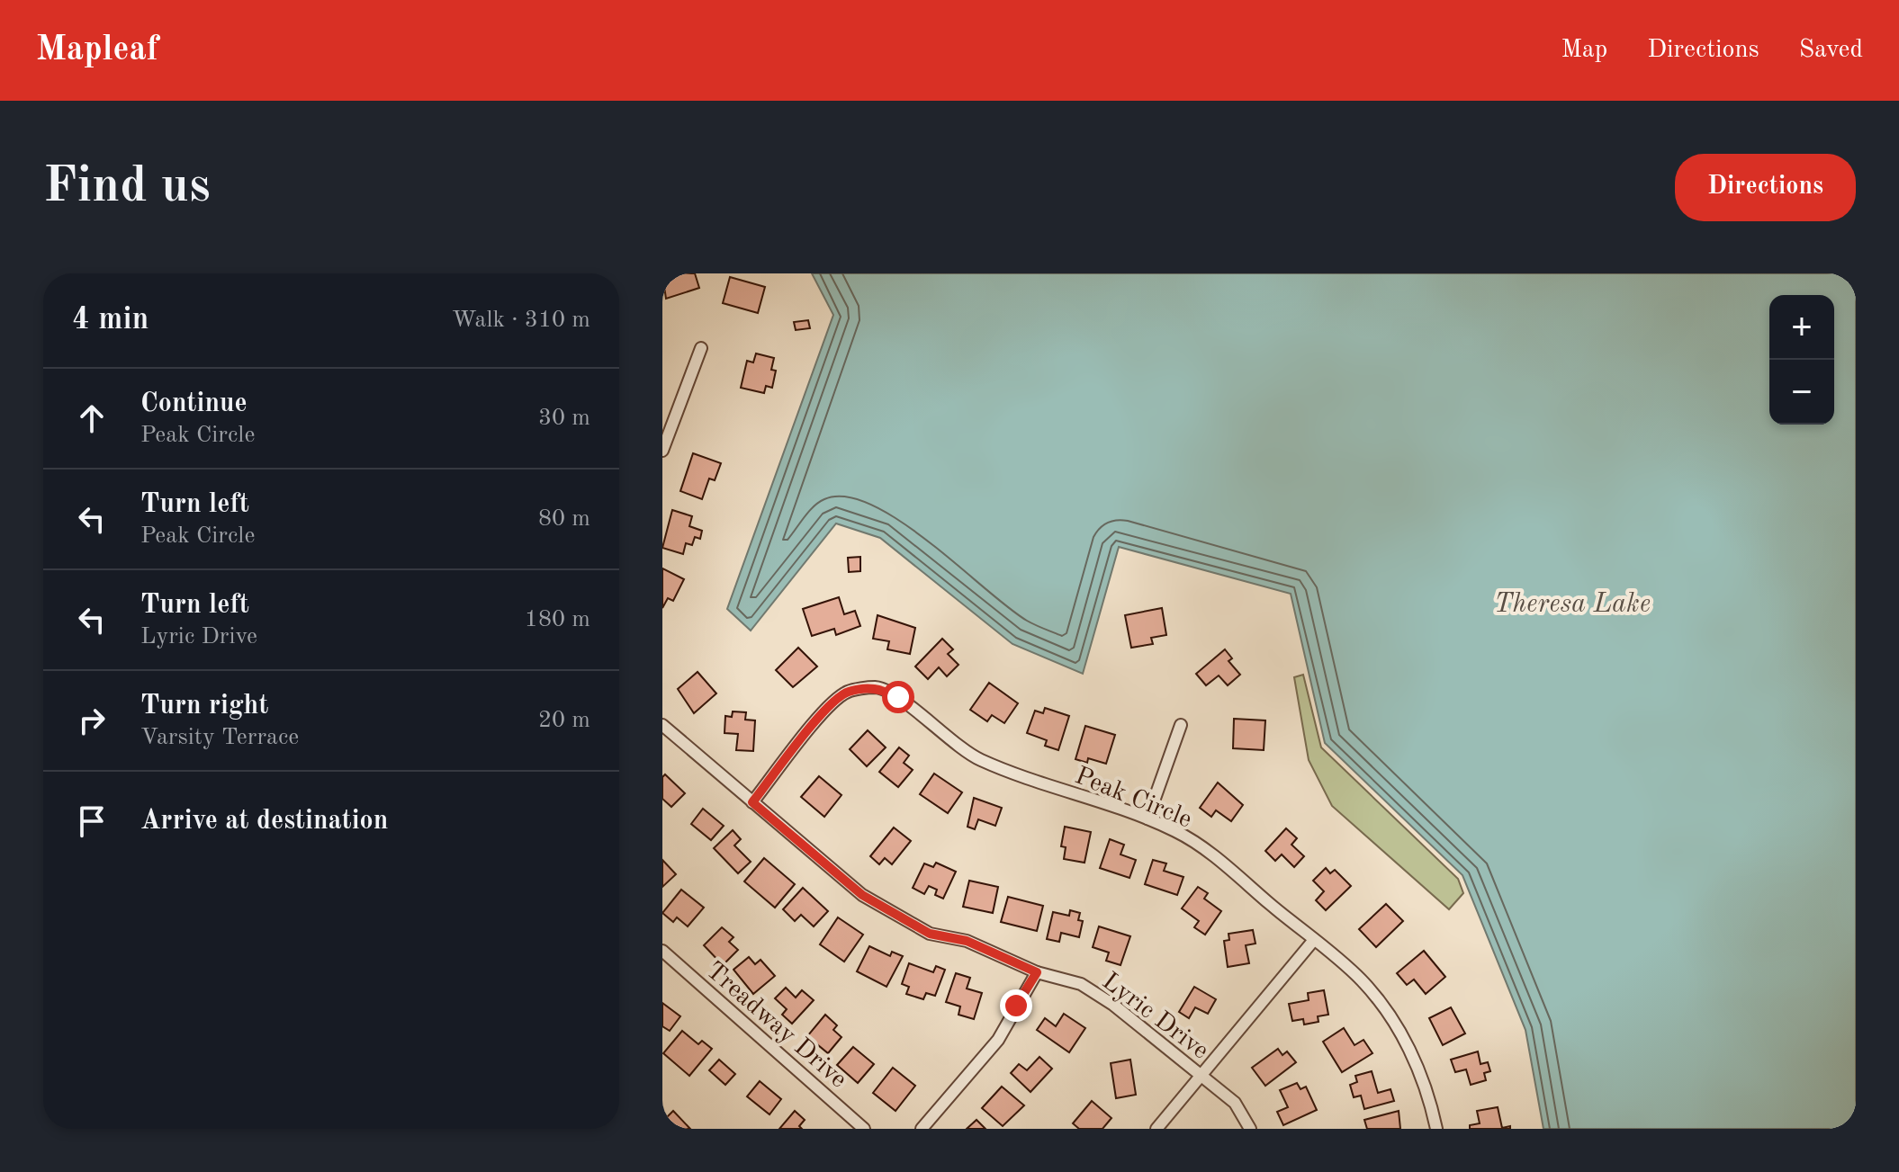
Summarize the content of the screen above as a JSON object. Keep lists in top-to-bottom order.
{
  "streets": {
    "street": ["Peak Circle", "Lyric Drive", "Treadway Drive"]
  },
  "crossings": [
    ["Peak Circle", "Lyric Drive"]
  ],
  "water": ["Theresa Lake"],
  "page": {
    "header": "Mapleaf",
    "nav": ["Map", "Directions", "Saved"],
    "buttons": "Directions",
    "title": "Find us",
    "heading": ["4 min", "Walk · 310 m"],
    "map_buttons": ["+", "−"],
    "list": [
      ["Continue", "Peak Circle", "30 m"],
      ["Turn left", "Peak Circle", "80 m"],
      ["Turn left", "Lyric Drive", "180 m"],
      ["Turn right", "Varsity Terrace", "20 m"],
      "Arrive at destination"
    ]
  }
}
